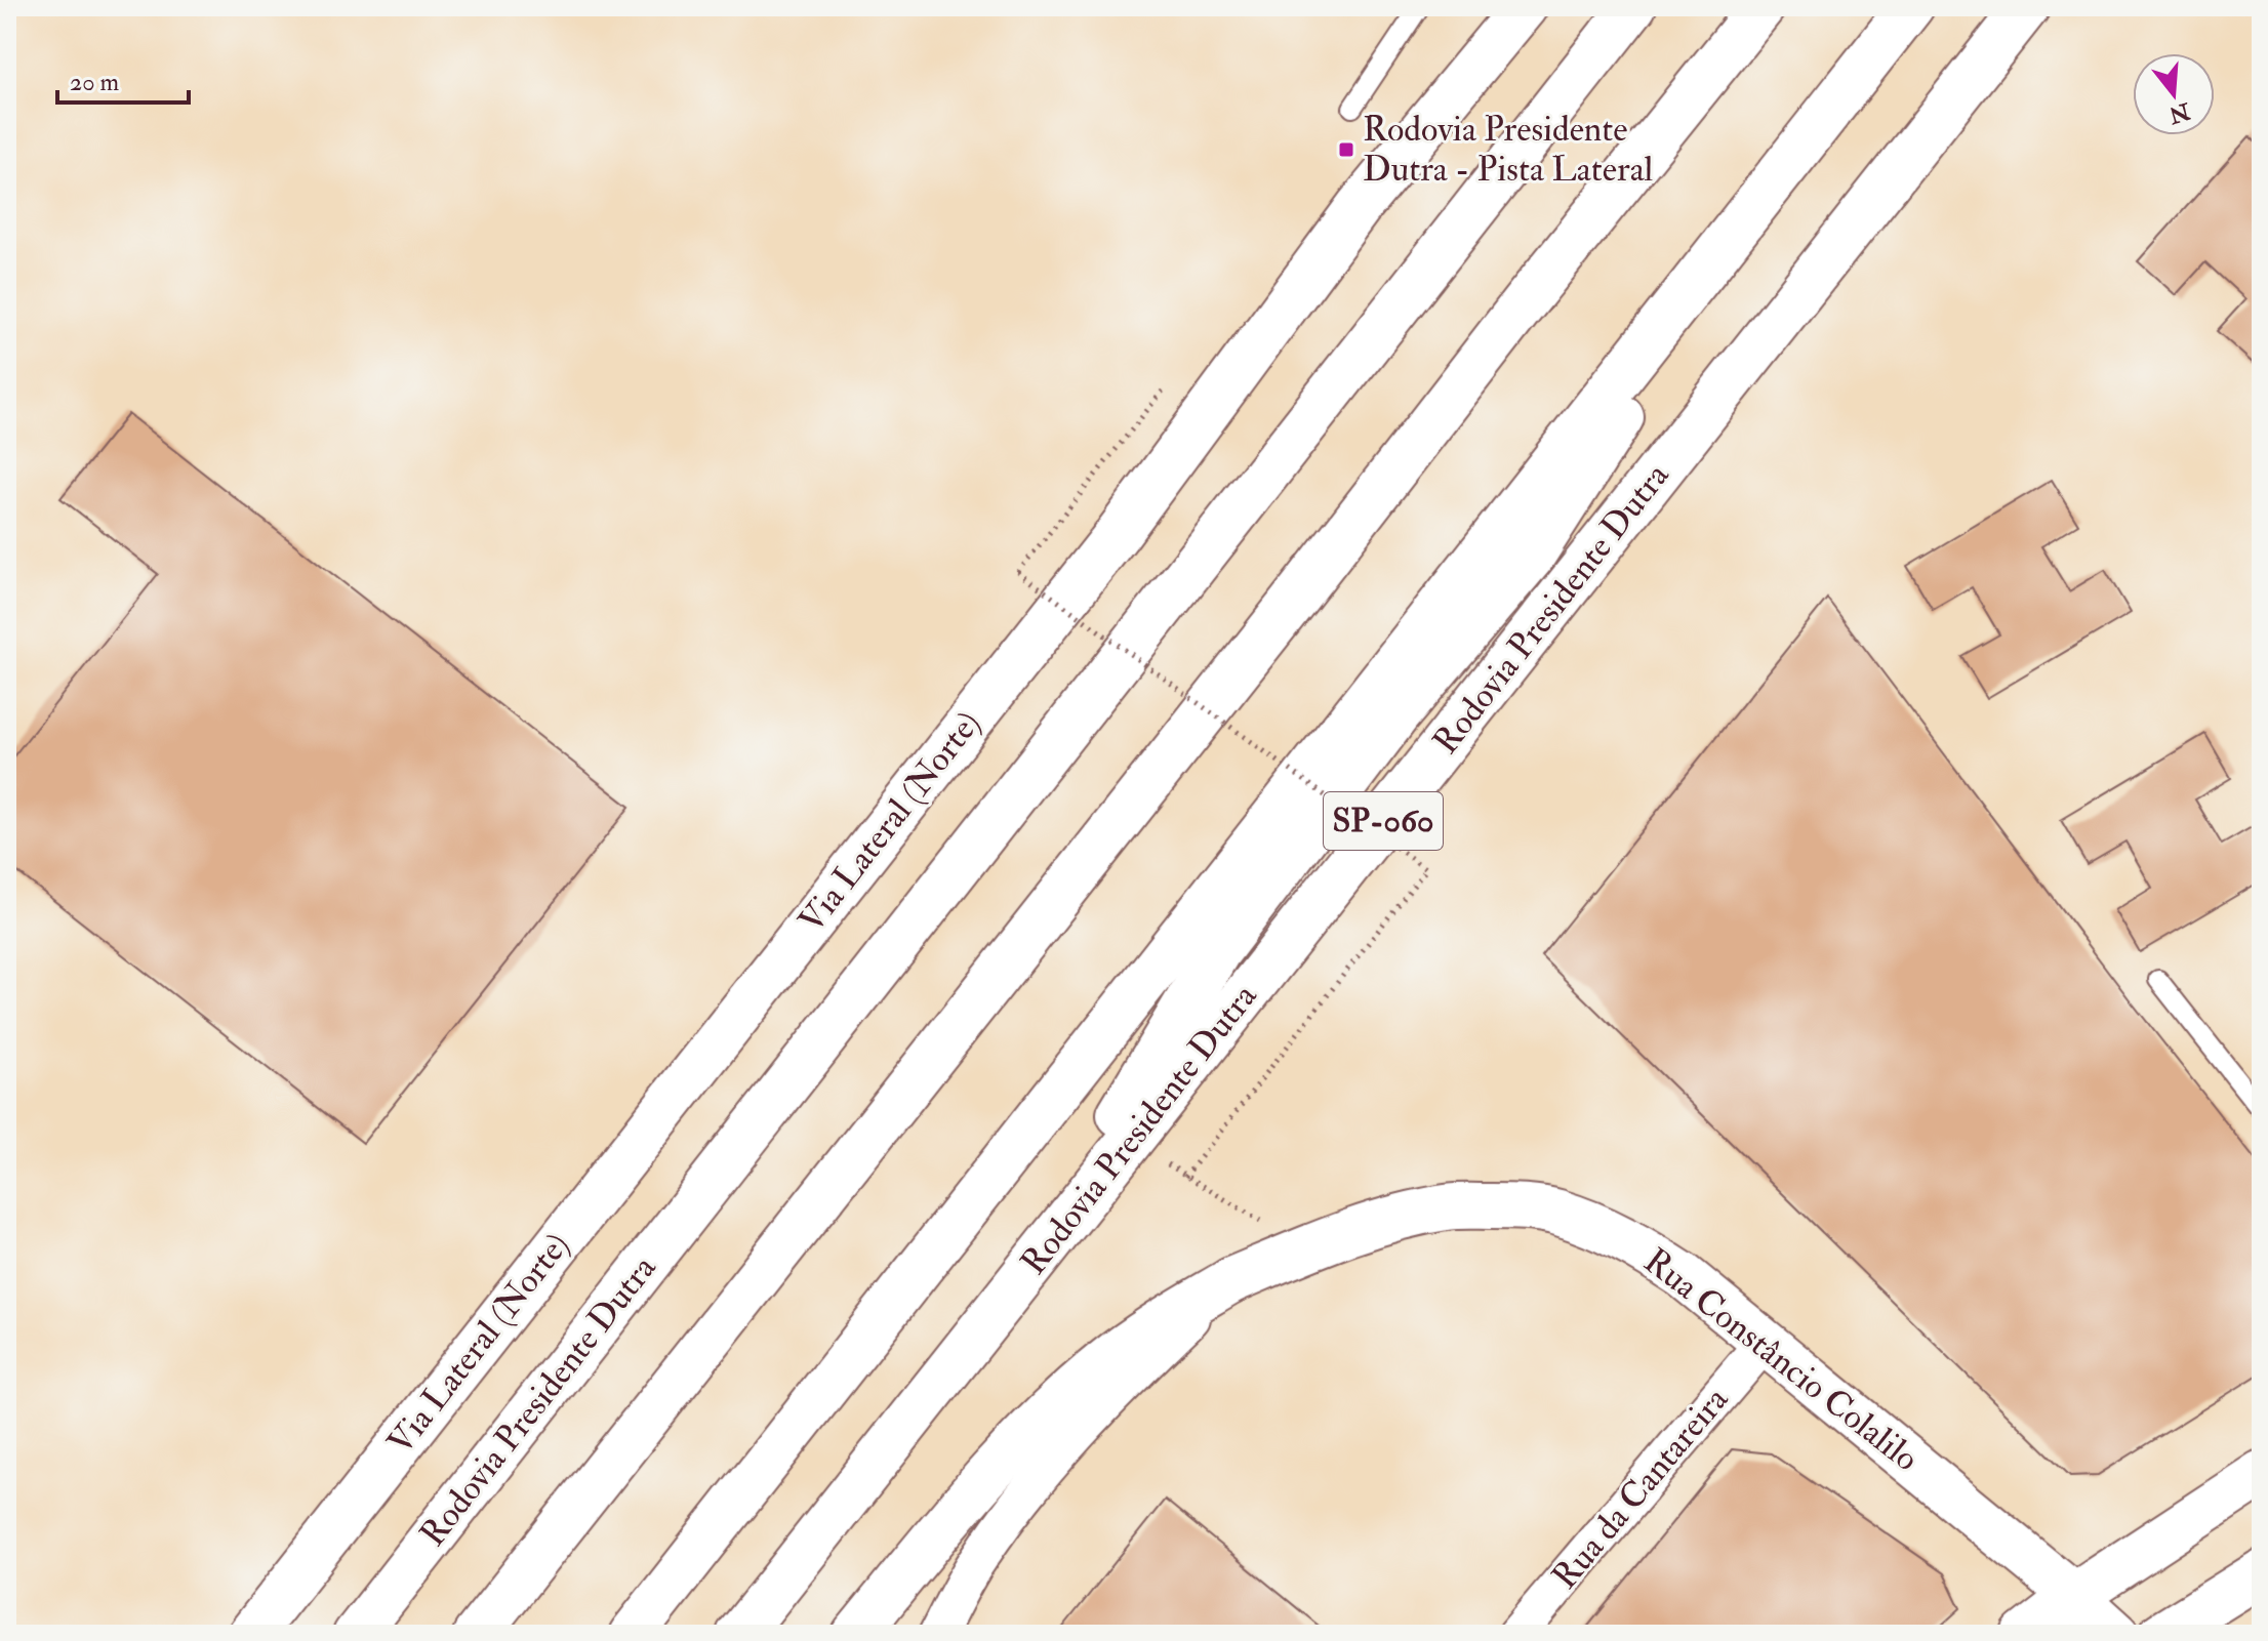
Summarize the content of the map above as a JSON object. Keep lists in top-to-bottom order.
{
  "streets": {
    "main road": [
      "Rodovia Presidente Dutra",
      "SP-060",
      "Via Lateral (Norte)",
      "Rua Constâncio Colalilo"
    ],
    "street": ["Rua da Cantareira"]
  },
  "crossings": [
    ["Rua Constâncio Colalilo", "Rua da Cantareira"]
  ],
  "places": {
    "transit": ["Rodovia Presidente Dutra - Pista Lateral"]
  },
  "scale_bar": "20 m",
  "north": "bottom"
}
